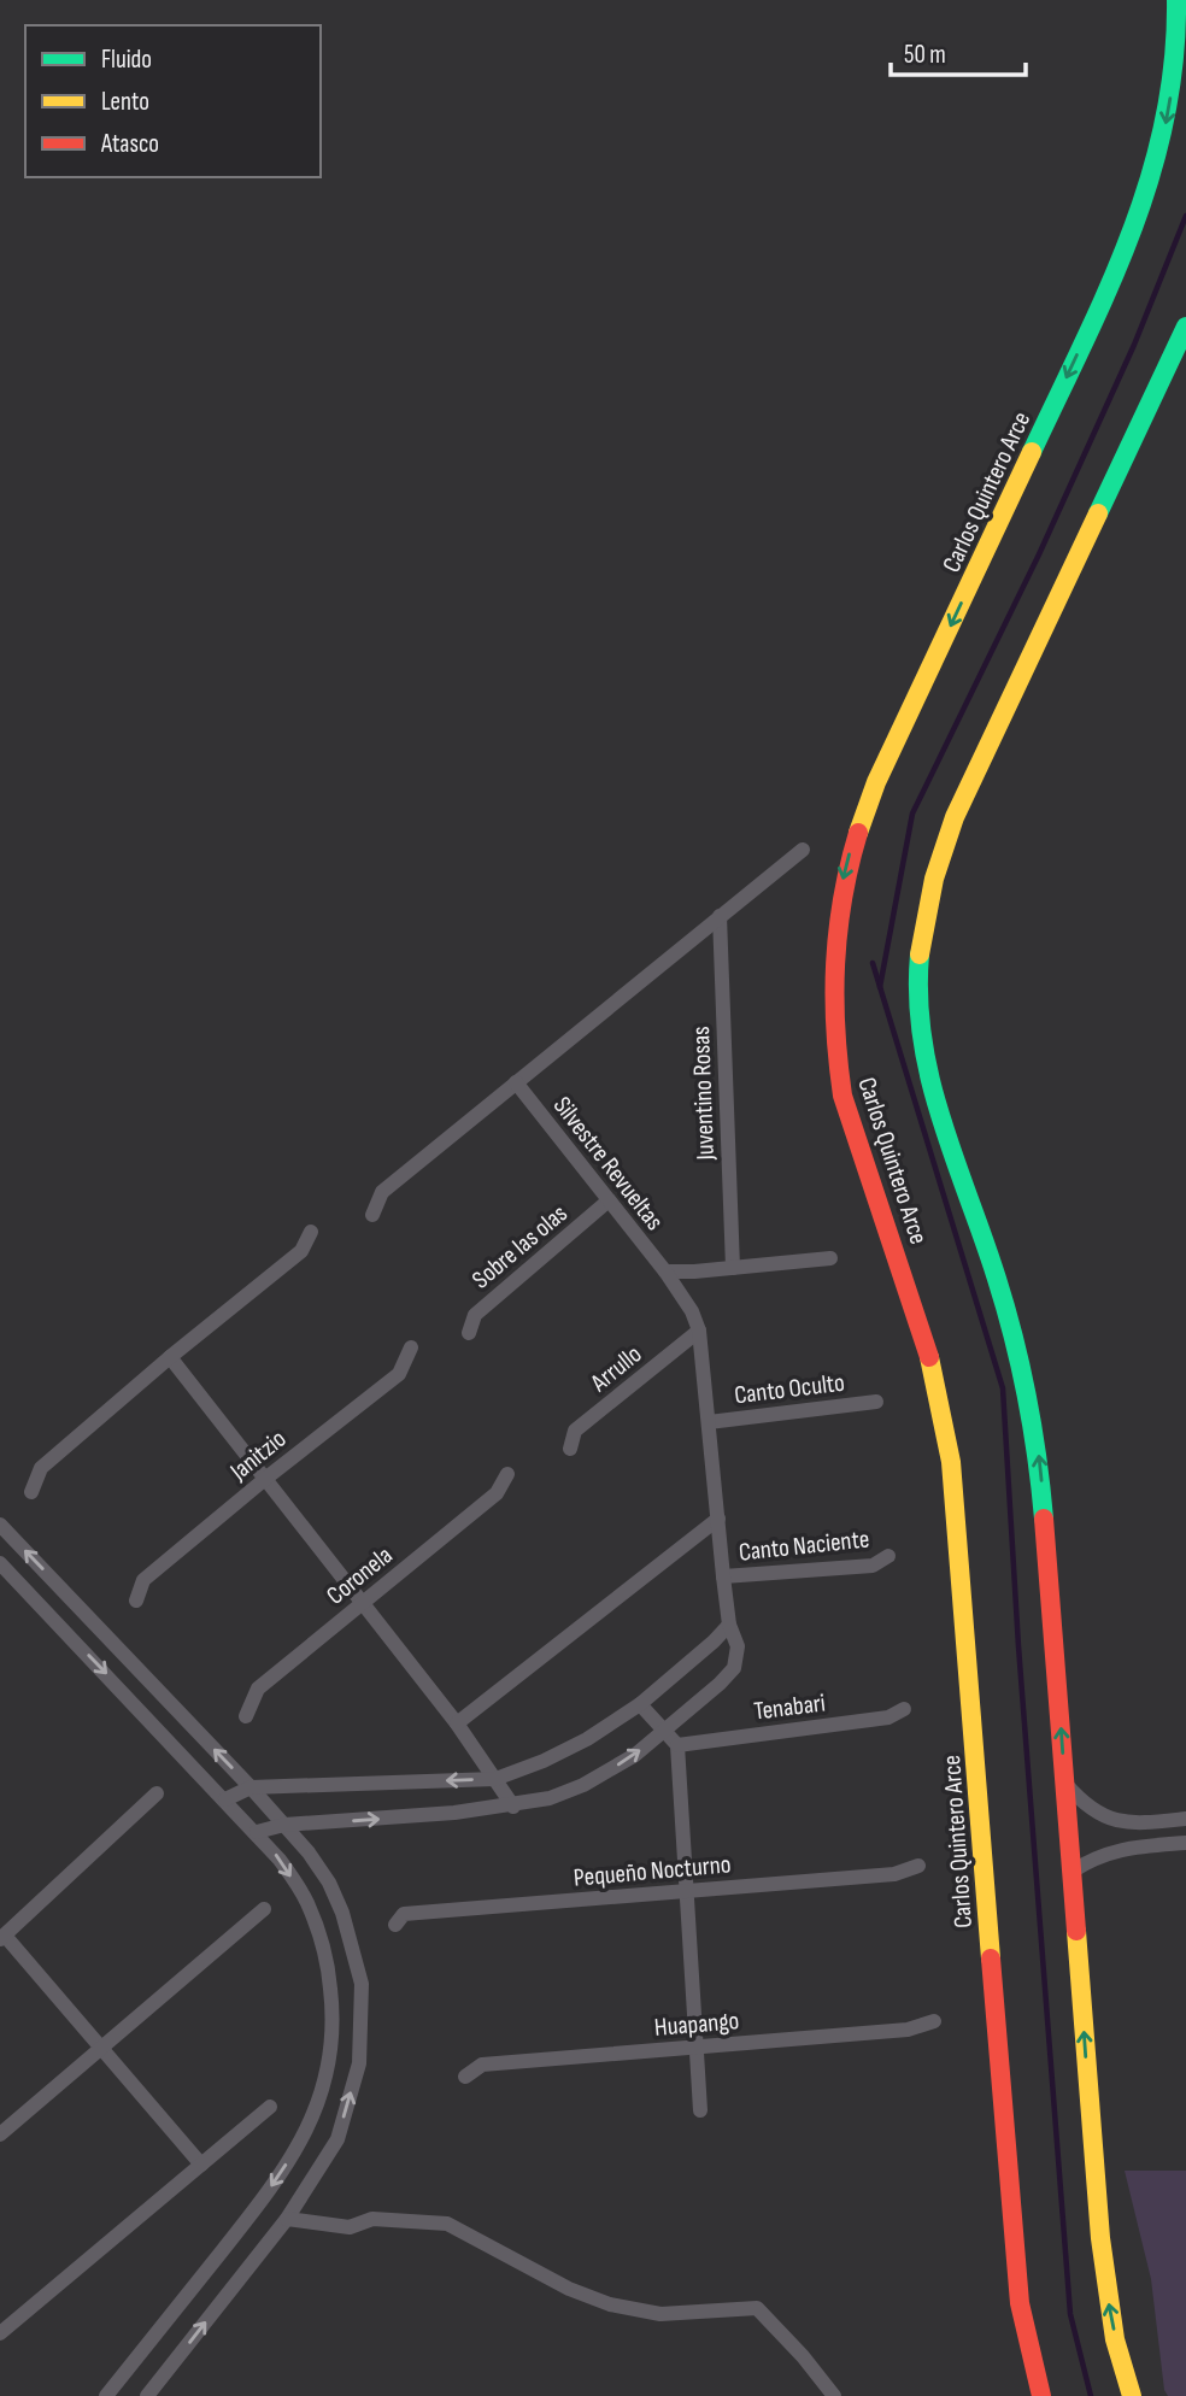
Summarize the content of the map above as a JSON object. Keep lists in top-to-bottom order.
{
  "streets": {
    "main road": ["Carlos Quintero Arce"],
    "street": [
      "Juventino Rosas",
      "Silvestre Revueltas",
      "Sobre las olas",
      "Arrullo",
      "Canto Oculto",
      "Janitzio",
      "Canto Naciente",
      "Coronela",
      "Tenabari",
      "Pequeño Nocturno",
      "Huapango"
    ]
  },
  "crossings": [
    ["Silvestre Revueltas", "Sobre las olas"],
    ["Silvestre Revueltas", "Arrullo"]
  ],
  "legend": ["Fluido", "Lento", "Atasco"],
  "scale_bar": "50 m"
}
